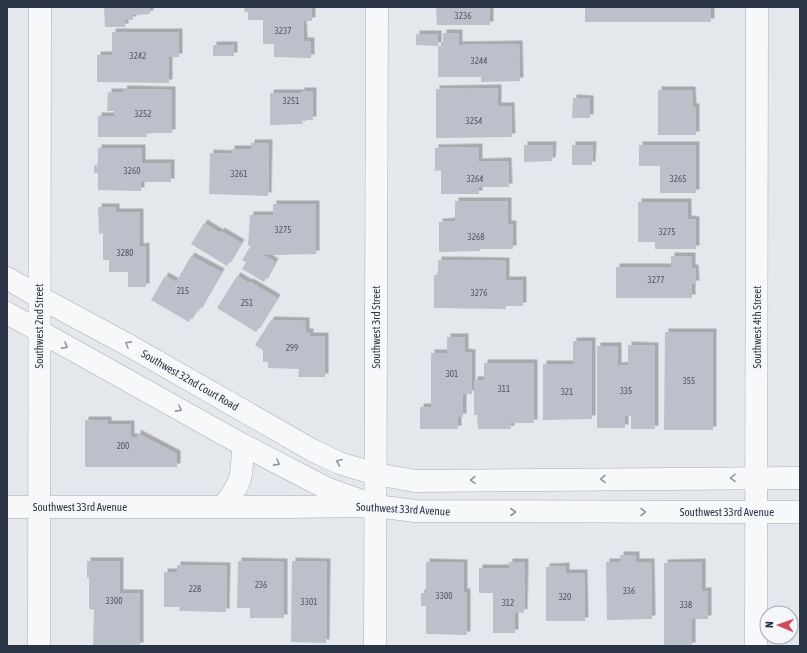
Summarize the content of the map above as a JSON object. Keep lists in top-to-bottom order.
{
  "streets": {
    "street": [
      "Southwest 2nd Street",
      "Southwest 3rd Street",
      "Southwest 4th Street",
      "Southwest 32nd Court Road",
      "Southwest 33rd Avenue"
    ]
  },
  "crossings": [
    ["Southwest 2nd Street", "Southwest 32nd Court Road"],
    ["Southwest 2nd Street", "Southwest 33rd Avenue"],
    ["Southwest 3rd Street", "Southwest 32nd Court Road"],
    ["Southwest 3rd Street", "Southwest 33rd Avenue"],
    ["Southwest 4th Street", "Southwest 33rd Avenue"]
  ],
  "house_numbers": [
    "3236",
    "3237",
    "3242",
    "3244",
    "3251",
    "3252",
    "3254",
    "3260",
    "3261",
    "3264",
    "3265",
    "3275",
    "3275",
    "3268",
    "3280",
    "3277",
    "215",
    "3276",
    "251",
    "299",
    "301",
    "355",
    "311",
    "335",
    "321",
    "200",
    "236",
    "228",
    "336",
    "3300",
    "320",
    "3300",
    "3301",
    "312",
    "338"
  ],
  "north": "left"
}
